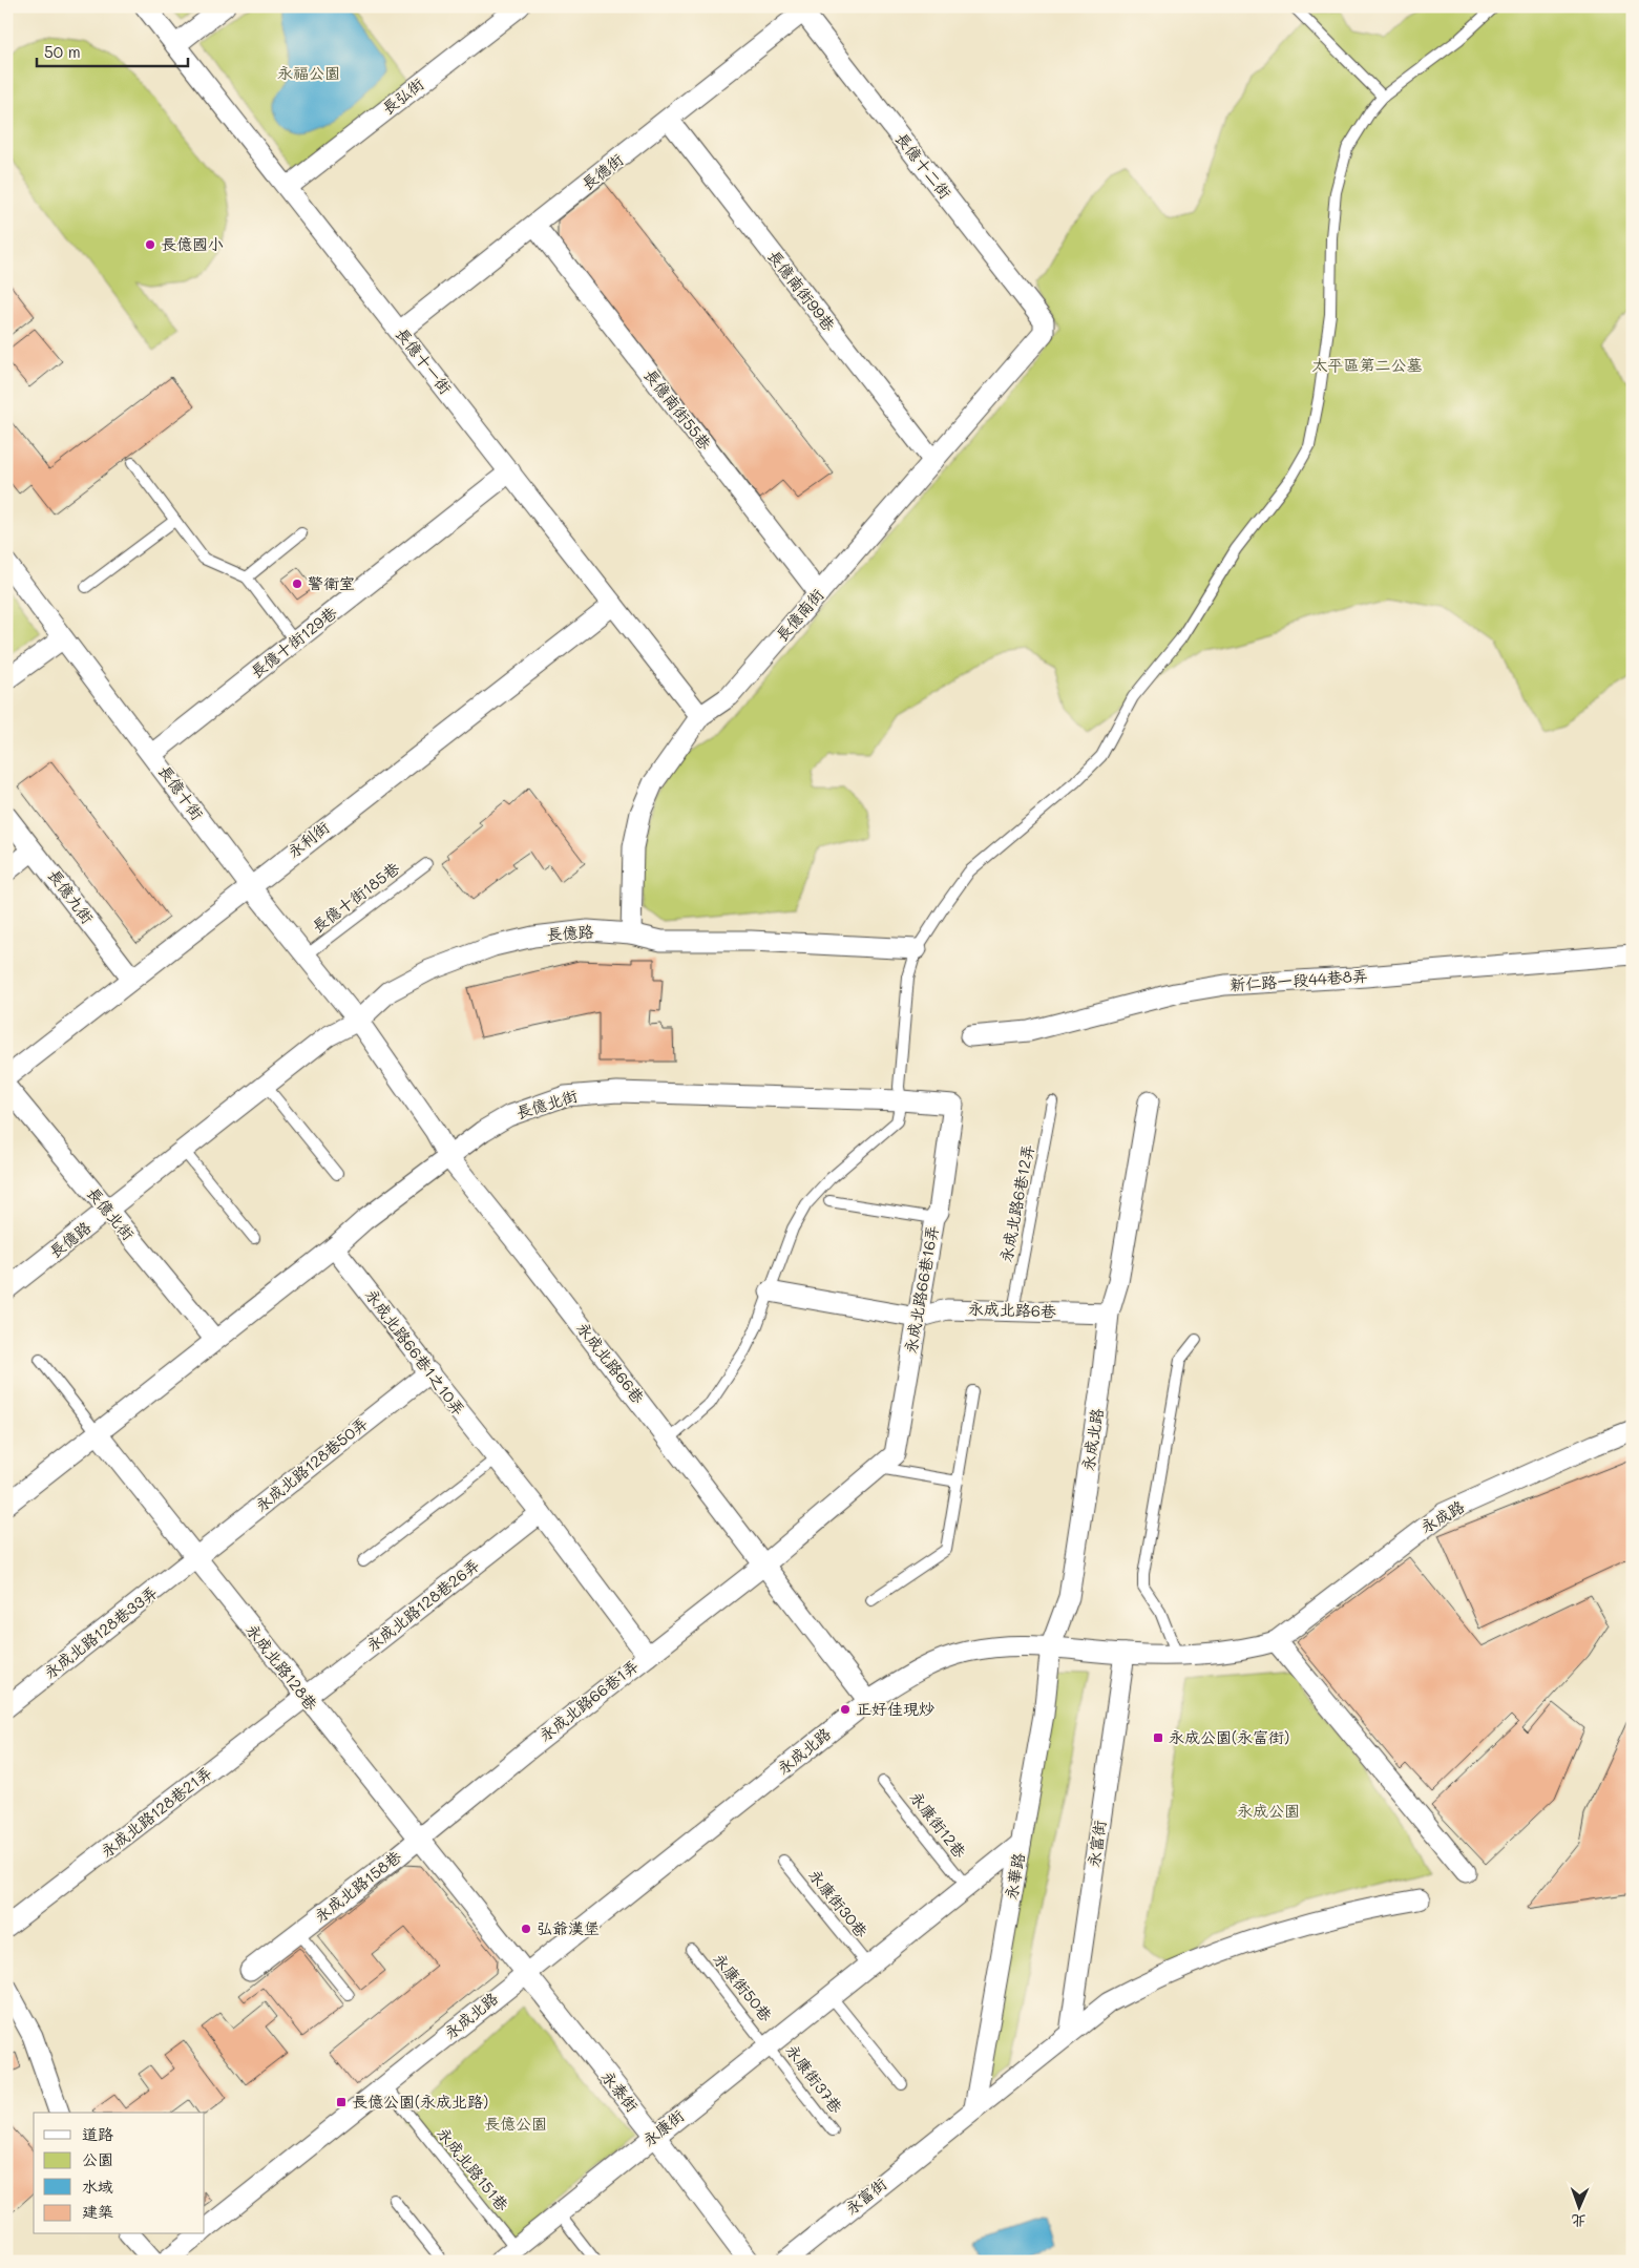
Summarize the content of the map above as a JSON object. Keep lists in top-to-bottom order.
{
  "streets": {
    "street": [
      "長弘街",
      "長億十二街",
      "長德街",
      "長億南街99巷",
      "長億十一街",
      "長億南街55巷",
      "長億南街",
      "長億十街129巷",
      "長億十街",
      "永利街",
      "長億九街",
      "長億路",
      "新仁路一段44巷8弄",
      "長億北街",
      "永成北路66巷16弄",
      "永成北路6巷",
      "永成北路66巷1之10弄",
      "永成北路66巷",
      "永成北路",
      "永成北路128巷50弄",
      "永成路",
      "永成北路128巷26弄",
      "永成北路128巷33弄",
      "永成北路128巷",
      "永成北路66巷1弄",
      "永成北路128巷21弄",
      "永富街",
      "永華路",
      "永成北路158巷",
      "永泰街",
      "永康街"
    ],
    "lane": [
      "長億十街185巷",
      "永成北路6巷12弄",
      "永康街12巷",
      "永康街30巷",
      "永康街50巷",
      "永康街37巷",
      "永成北路151巷"
    ]
  },
  "crossings": [
    ["長弘街", "長億十一街"],
    ["長億十二街", "長德街"],
    ["長億十二街", "長億南街"],
    ["長德街", "長億南街99巷"],
    ["長德街", "長億十一街"],
    ["長德街", "長億南街55巷"],
    ["長億南街99巷", "長億南街"],
    ["長億十一街", "長億南街"],
    ["長億十一街", "長億十街129巷"],
    ["長億十一街", "永利街"],
    ["長億南街55巷", "長億南街"],
    ["長億南街", "長億路"],
    ["長億十街129巷", "長億十街"],
    ["長億十街", "永利街"],
    ["長億十街", "長億十街185巷"],
    ["長億十街", "長億路"],
    ["長億十街", "永成北路66巷"],
    ["永利街", "長億九街"],
    ["長億路", "長億北街"],
    ["長億路", "永成北路66巷"],
    ["長億北街", "永成北路66巷16弄"],
    ["長億北街", "永成北路66巷1之10弄"],
    ["長億北街", "永成北路66巷"],
    ["長億北街", "永成北路128巷"],
    ["永成北路6巷12弄", "永成北路6巷"],
    ["永成北路66巷16弄", "永成北路6巷"],
    ["永成北路66巷16弄", "永成北路66巷"],
    ["永成北路66巷16弄", "永成北路66巷1弄"],
    ["永成北路6巷", "永成北路"],
    ["永成北路66巷1之10弄", "永成北路128巷50弄"],
    ["永成北路66巷1之10弄", "永成北路128巷26弄"],
    ["永成北路66巷1之10弄", "永成北路66巷1弄"],
    ["永成北路66巷", "永成北路"],
    ["永成北路66巷", "永成北路66巷1弄"],
    ["永成北路", "永成路"],
    ["永成北路", "永成北路128巷"],
    ["永成北路", "永華路"],
    ["永成北路", "永泰街"],
    ["永成北路", "永成北路151巷"],
    ["永成北路128巷50弄", "永成北路128巷33弄"],
    ["永成北路128巷50弄", "永成北路128巷"],
    ["永成路", "永富街"],
    ["永成路", "永華路"],
    ["永成北路128巷26弄", "永成北路128巷"],
    ["永成北路128巷26弄", "永成北路128巷21弄"],
    ["永成北路128巷33弄", "永成北路128巷"],
    ["永成北路128巷", "永成北路66巷1弄"],
    ["永成北路128巷", "永成北路128巷21弄"],
    ["永成北路128巷", "永成北路158巷"],
    ["永成北路128巷", "永泰街"],
    ["永成北路66巷1弄", "永成北路158巷"],
    ["永康街12巷", "永康街"],
    ["永富街", "永華路"],
    ["永華路", "永康街"],
    ["永康街30巷", "永康街"],
    ["永康街50巷", "永康街37巷"],
    ["永康街50巷", "永康街"],
    ["永康街37巷", "永康街"],
    ["永泰街", "永康街"],
    ["永康街", "永成北路151巷"]
  ],
  "parks": [
    "永福公園",
    "太平區第二公墓",
    "永成公園",
    "長億公園"
  ],
  "places": {
    "other": [
      "長億國小",
      "警衛室",
      "正好佳現炒",
      "弘爺漢堡"
    ],
    "transit": ["永成公園(永富街)", "長億公園(永成北路)"]
  },
  "legend": [
    "道路",
    "公園",
    "水域",
    "建築"
  ],
  "scale_bar": "50 m",
  "north": "bottom"
}
